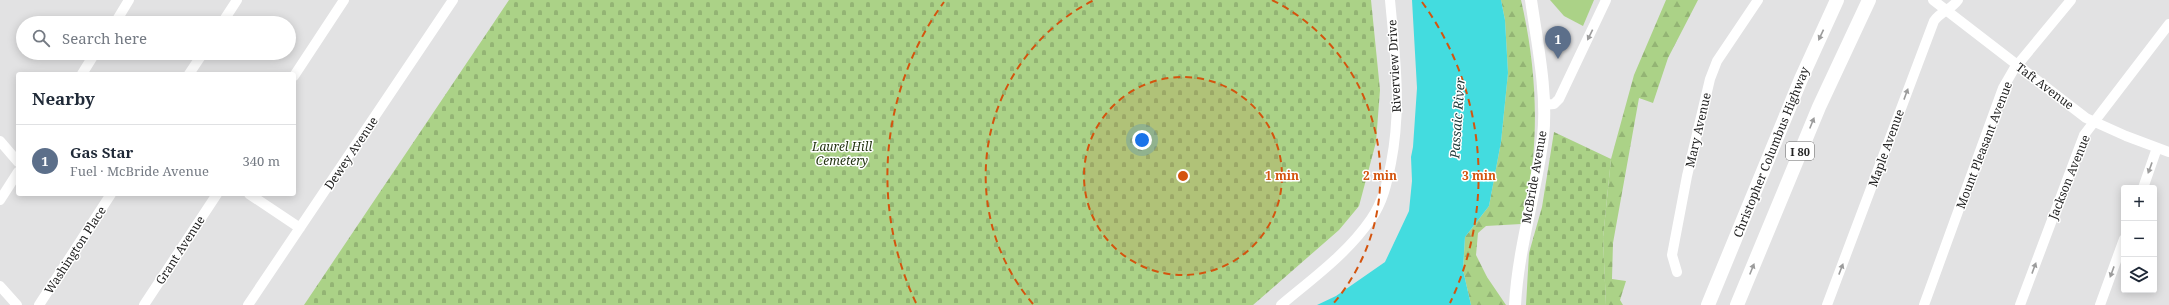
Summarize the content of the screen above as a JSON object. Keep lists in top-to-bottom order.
{
  "streets": {
    "highway": ["I 80", "Christopher Columbus Highway"],
    "main road": ["McBride Avenue"],
    "street": [
      "Riverview Drive",
      "Taft Avenue",
      "Mary Avenue",
      "Mount Pleasant Avenue",
      "Maple Avenue",
      "Dewey Avenue",
      "Jackson Avenue",
      "Washington Place",
      "Grant Avenue"
    ]
  },
  "crossings": [
    ["Taft Avenue", "Mount Pleasant Avenue"],
    ["Taft Avenue", "Maple Avenue"],
    ["Taft Avenue", "Jackson Avenue"]
  ],
  "one_way": ["Maple Avenue"],
  "water": ["Passaic River"],
  "parks": ["Laurel Hill Cemetery"],
  "page": {
    "search": "Search here",
    "pins": "1",
    "heading": "Nearby",
    "list": [
      {
        "mark": "1",
        "name": "Gas Star",
        "note": "Fuel · McBride Avenue",
        "value": "340 m"
      }
    ],
    "map_buttons": ["+", "−"]
  },
  "rings": ["1 min", "2 min", "3 min"]
}
